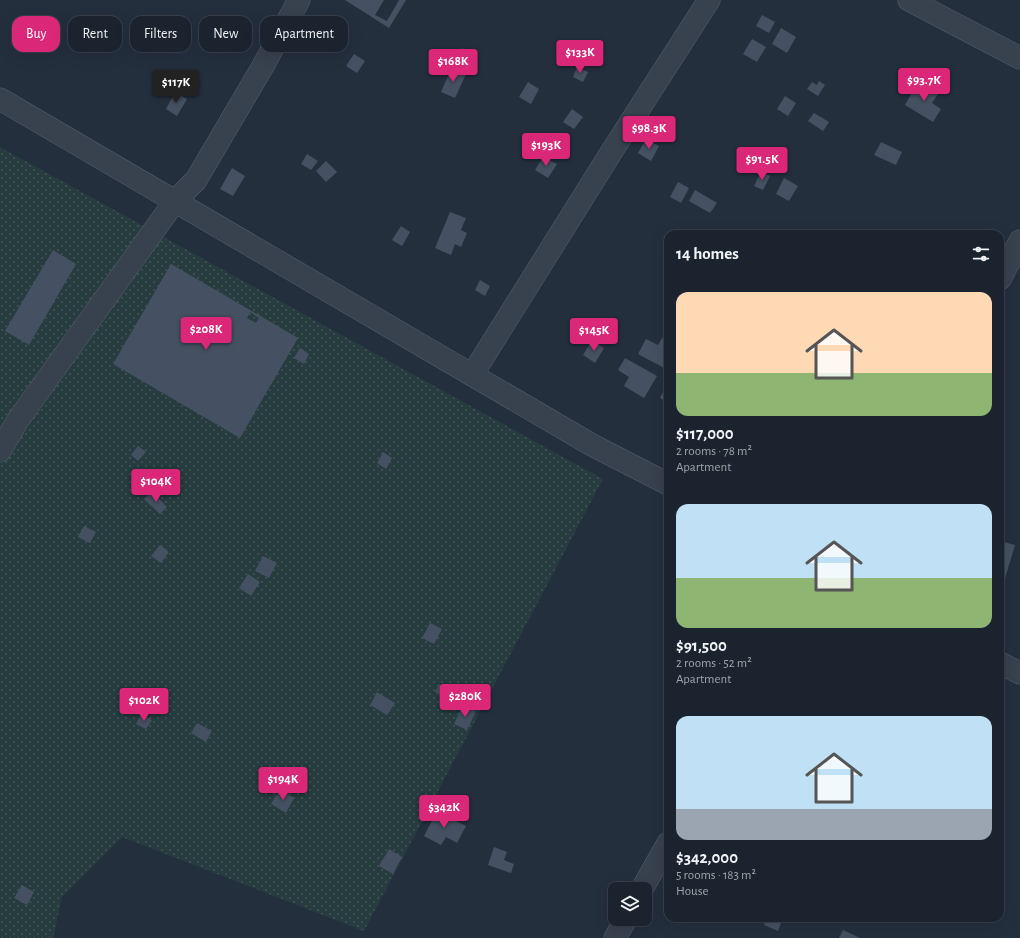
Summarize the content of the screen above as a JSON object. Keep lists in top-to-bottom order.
{
  "page": {
    "chip": [
      "Buy",
      "Rent",
      "Filters",
      "New",
      "Apartment"
    ],
    "price": [
      "$133K",
      "$168K",
      "$93.7K",
      "$117K",
      "$98.3K",
      "$193K",
      "$91.5K",
      "$208K",
      "$145K",
      "$104K",
      "$280K",
      "$102K",
      "$194K",
      "$342K"
    ],
    "heading": "14 homes",
    "list": [
      {
        "name": "$117,000",
        "note": "2 rooms · 78 m² · Apartment"
      },
      {
        "name": "$91,500",
        "note": "2 rooms · 52 m² · Apartment"
      },
      {
        "name": "$342,000",
        "note": "5 rooms · 183 m² · House"
      }
    ]
  }
}
